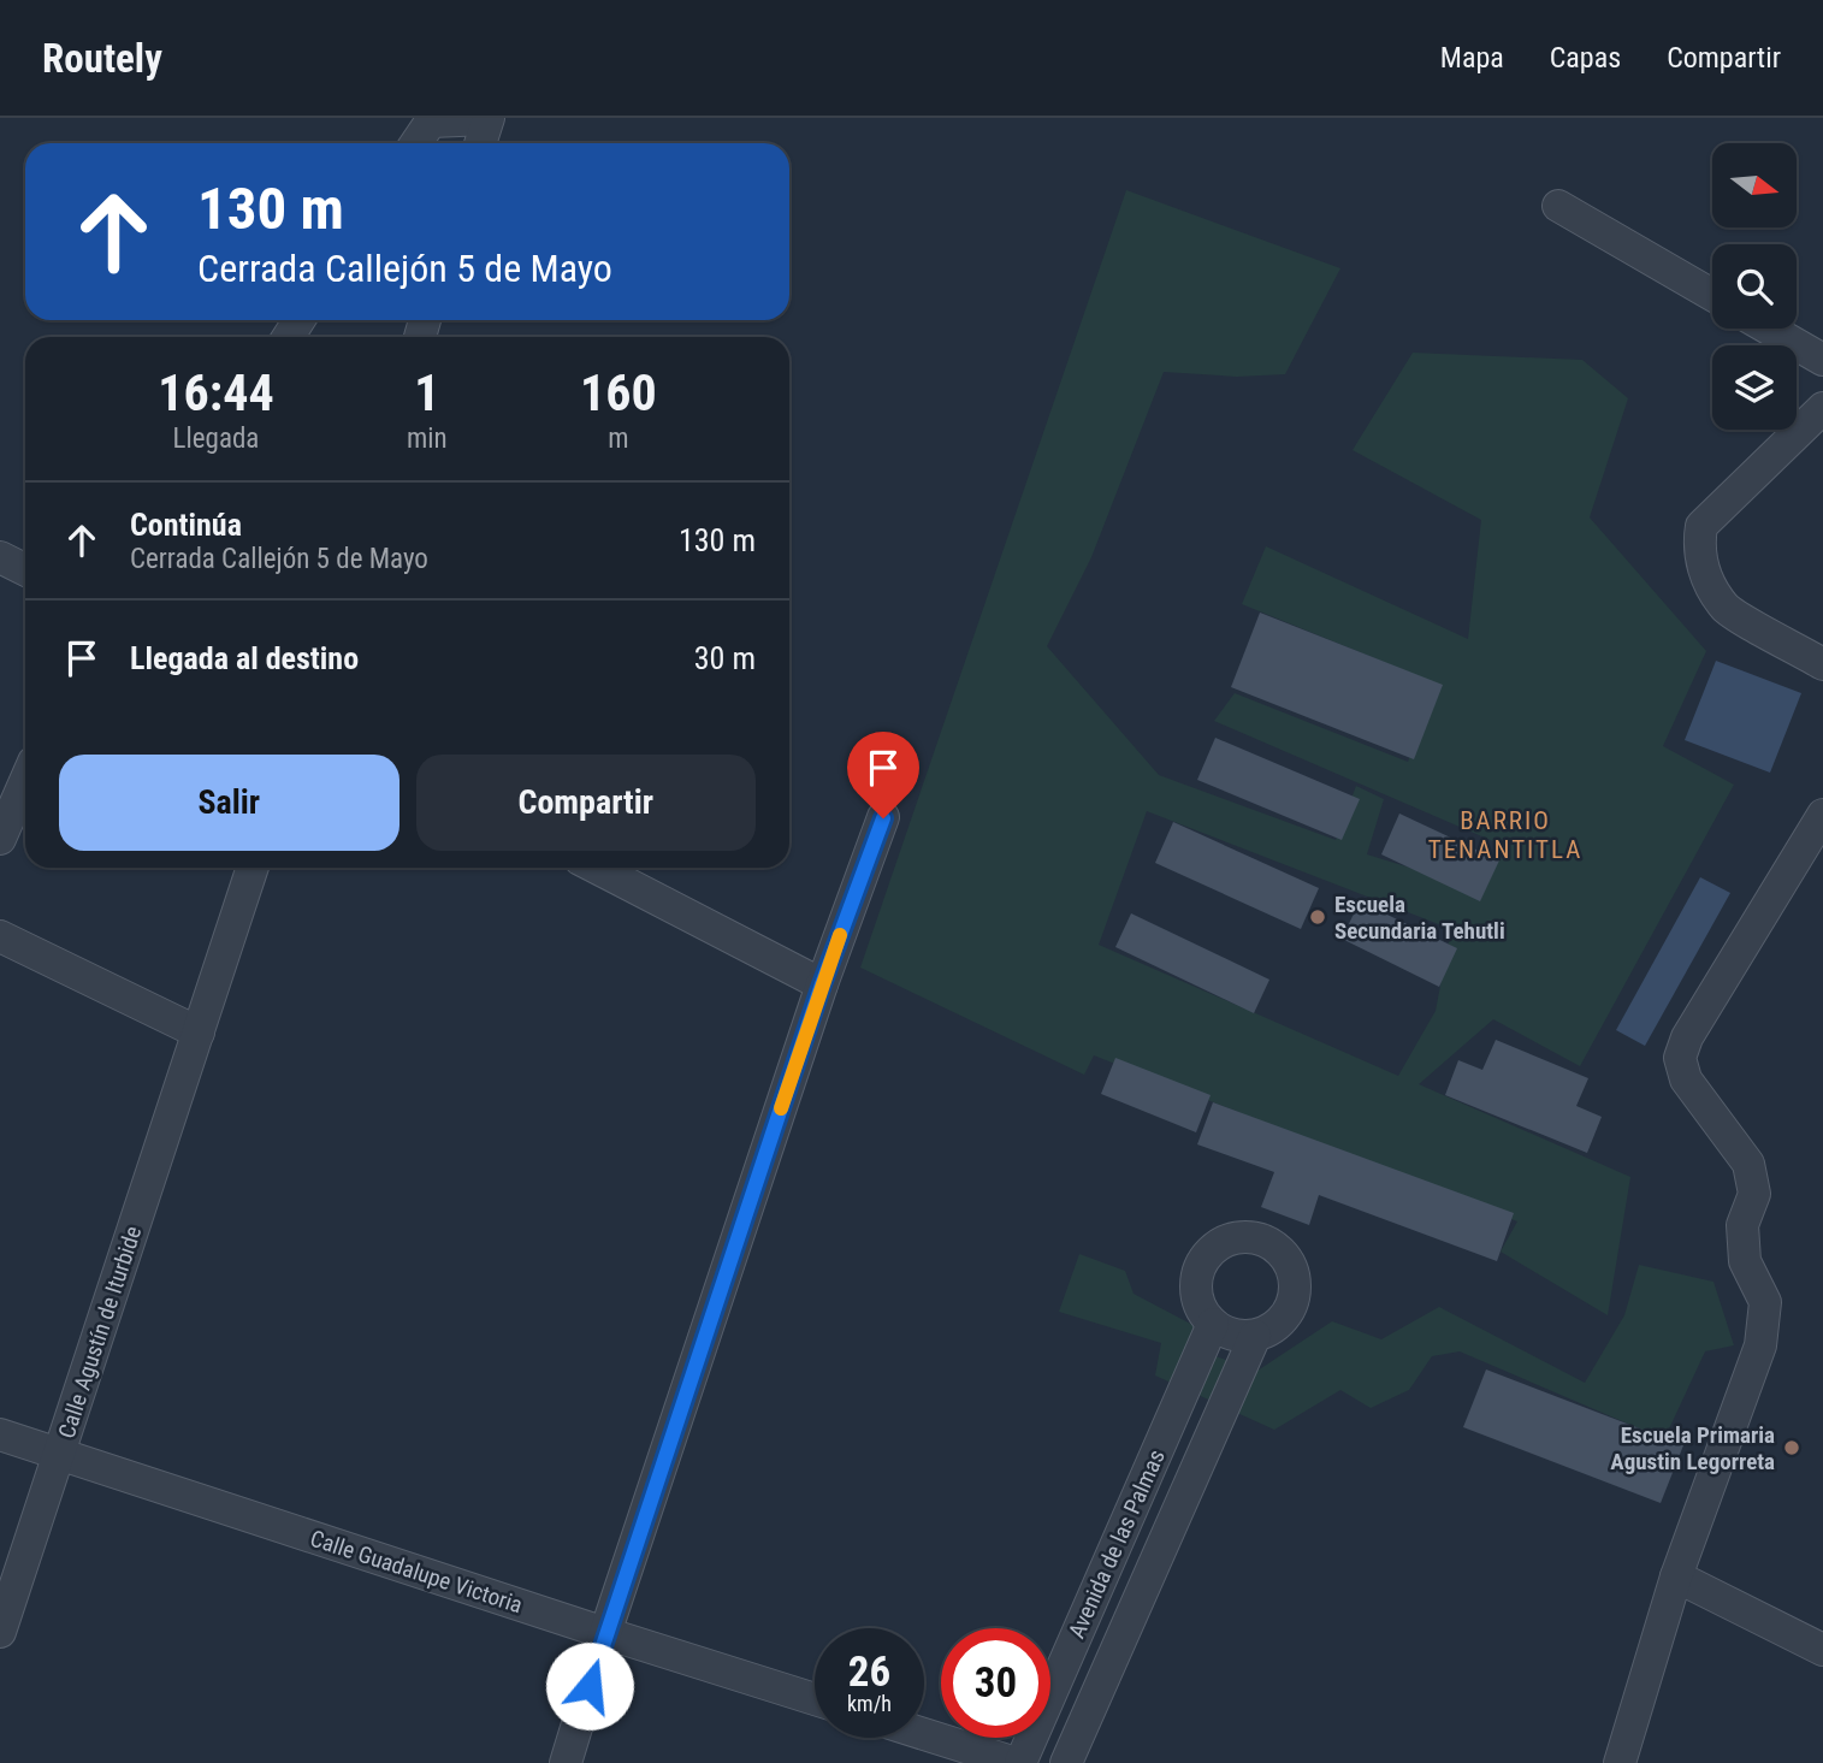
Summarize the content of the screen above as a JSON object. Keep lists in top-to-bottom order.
{
  "streets": {
    "street": ["Calle Agustín de Iturbide", "Avenida de las Palmas", "Calle Guadalupe Victoria"]
  },
  "crossings": [
    ["Calle Agustín de Iturbide", "Calle Guadalupe Victoria"]
  ],
  "districts": ["BARRIO TENANTITLA"],
  "places": ["Escuela Secundaria Tehutli", "Escuela Primaria Agustin Legorreta"],
  "north": "right",
  "page": {
    "header": "Routely",
    "nav": ["Mapa", "Capas", "Compartir"],
    "turn": ["130 m", "Cerrada Callejón 5 de Mayo"],
    "eta": [
      "16:44",
      "Llegada",
      "1",
      "min",
      "160",
      "m"
    ],
    "list": [
      {
        "name": "Continúa",
        "note": "Cerrada Callejón 5 de Mayo",
        "value": "130 m"
      },
      {
        "name": "Llegada al destino",
        "value": "30 m"
      }
    ],
    "buttons": ["Salir", "Compartir"],
    "speed": "26 km/h",
    "limit": "30"
  }
}
